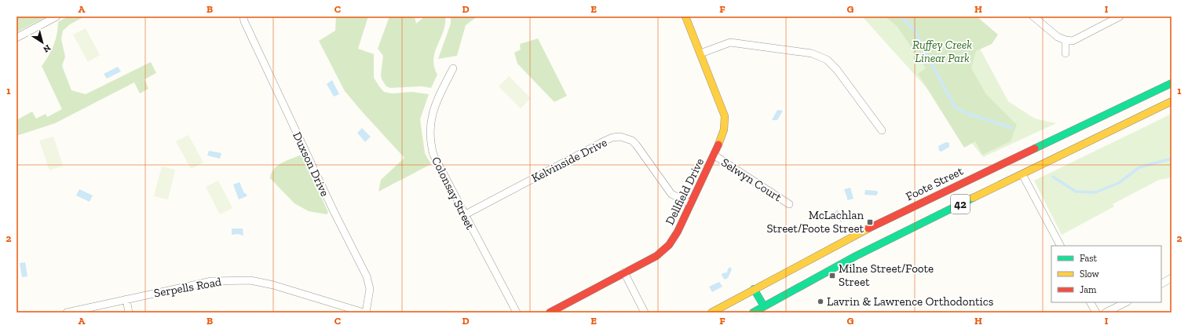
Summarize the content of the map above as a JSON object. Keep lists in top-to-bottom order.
{
  "streets": {
    "main road": ["Foote Street", "Dellfield Drive", "42"],
    "street": [
      "Kelvinside Drive",
      "Duxson Drive",
      "Selwyn Court",
      "Colonsay Street",
      "Serpells Road"
    ]
  },
  "crossings": [
    ["Kelvinside Drive", "Dellfield Drive"],
    ["Kelvinside Drive", "Colonsay Street"],
    ["Selwyn Court", "Dellfield Drive"]
  ],
  "parks": ["Ruffey Creek Linear Park"],
  "places": {
    "transit": ["McLachlan Street/Foote Street", "Milne Street/Foote Street"],
    "other": ["Lavrin & Lawrence Orthodontics"]
  },
  "legend": ["Fast", "Slow", "Jam"],
  "north": "bottom right",
  "grid": {
    "columns": [
      "A",
      "B",
      "C",
      "D",
      "E",
      "F",
      "G",
      "H",
      "I"
    ],
    "rows": ["1", "2"]
  }
}
